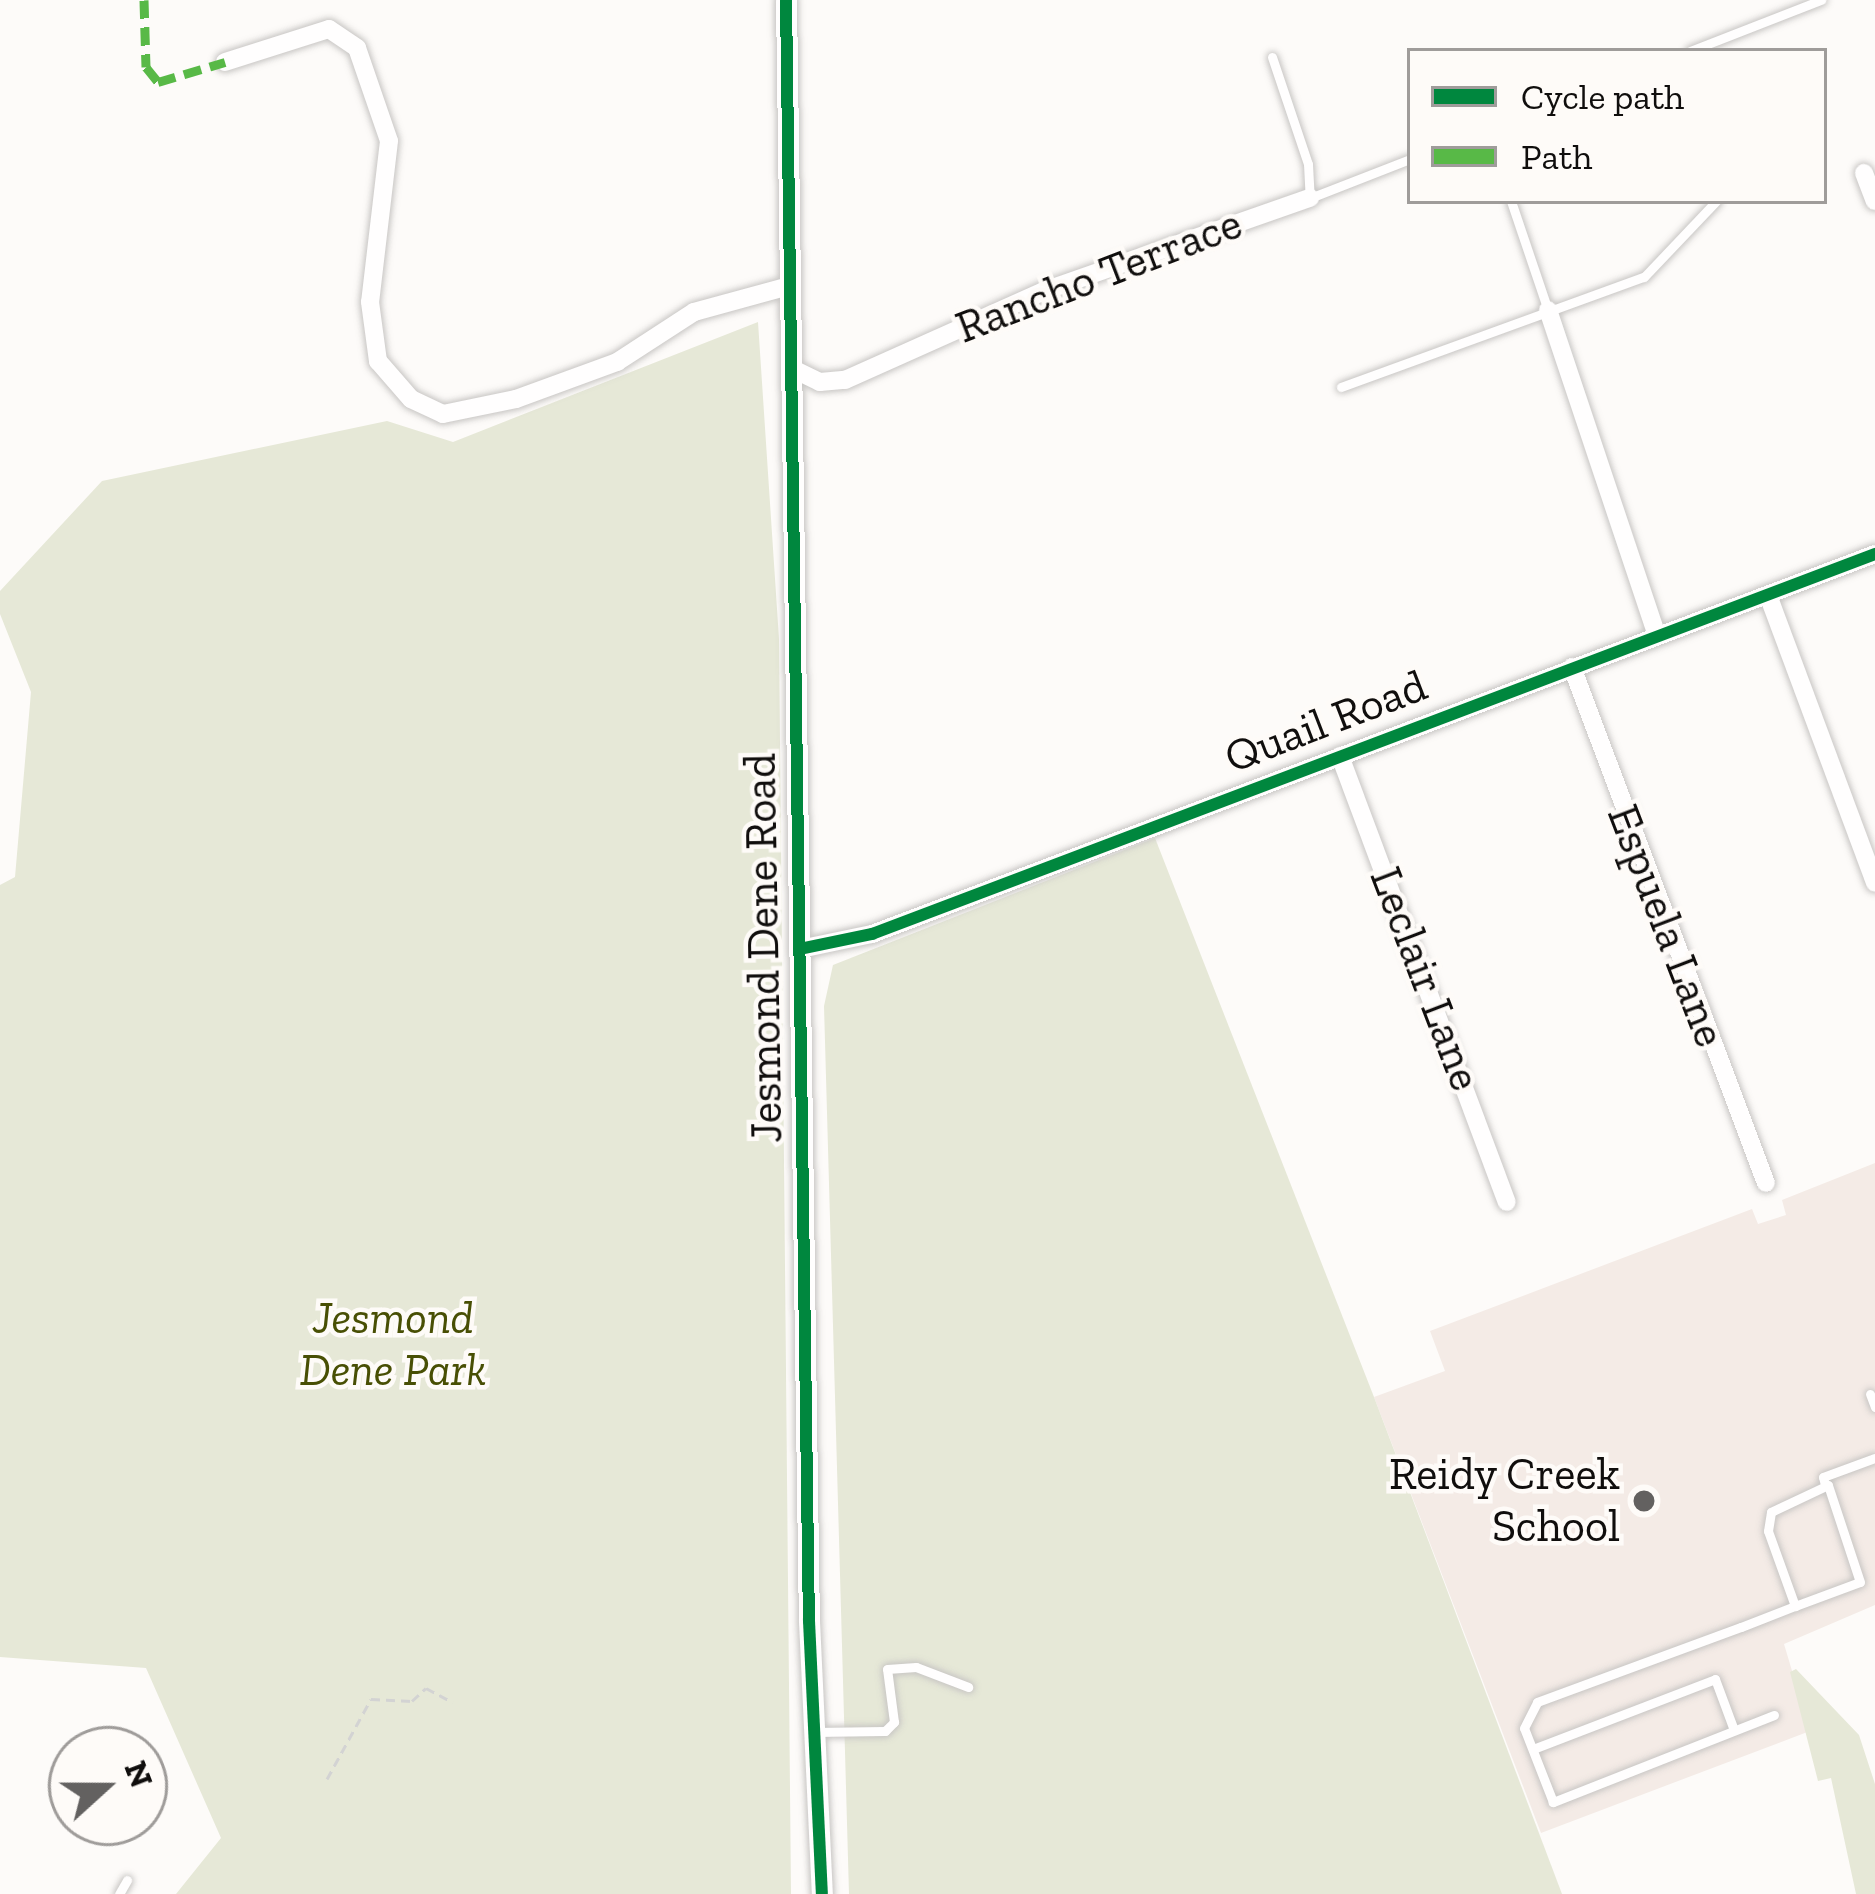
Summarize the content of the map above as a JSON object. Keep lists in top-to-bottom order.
{
  "streets": {
    "street": [
      "Rancho Terrace",
      "Quail Road",
      "Espuela Lane",
      "Jesmond Dene Road",
      "Leclair Lane"
    ]
  },
  "crossings": [
    ["Rancho Terrace", "Jesmond Dene Road"],
    ["Quail Road", "Espuela Lane"],
    ["Quail Road", "Jesmond Dene Road"],
    ["Quail Road", "Leclair Lane"]
  ],
  "parks": ["Jesmond Dene Park"],
  "places": ["Reidy Creek School"],
  "legend": ["Cycle path", "Path"],
  "north": "right"
}
